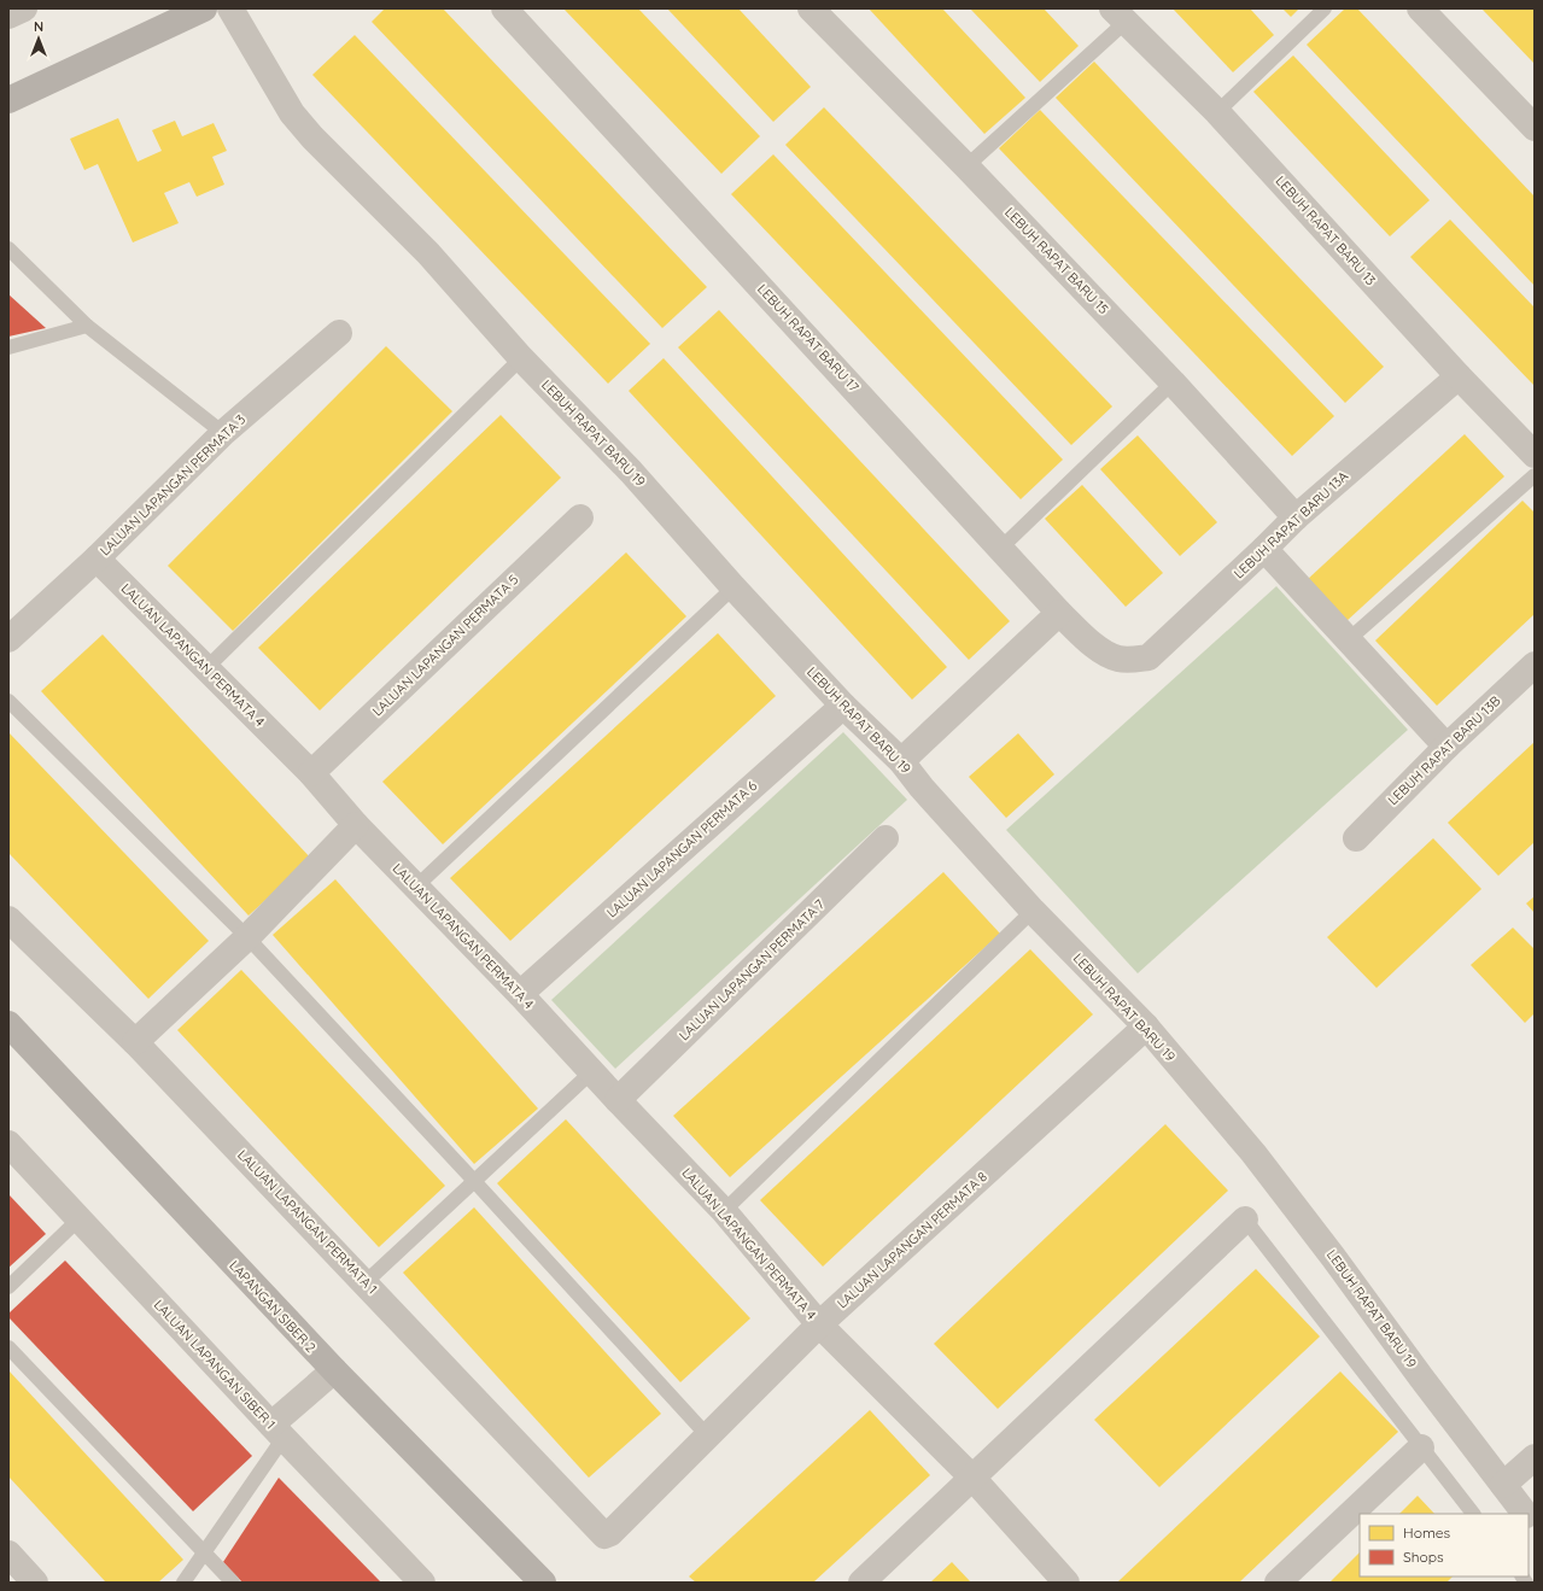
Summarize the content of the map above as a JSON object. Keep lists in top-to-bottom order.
{
  "streets": {
    "street": [
      "LEBUH RAPAT BARU 13",
      "LEBUH RAPAT BARU 15",
      "LEBUH RAPAT BARU 17",
      "LEBUH RAPAT BARU 19",
      "LALUAN LAPANGAN PERMATA 3",
      "LEBUH RAPAT BARU 13A",
      "LALUAN LAPANGAN PERMATA 5",
      "LALUAN LAPANGAN PERMATA 4",
      "LEBUH RAPAT BARU 13B",
      "LALUAN LAPANGAN PERMATA 6",
      "LALUAN LAPANGAN PERMATA 7",
      "LALUAN LAPANGAN PERMATA 1",
      "LALUAN LAPANGAN PERMATA 8",
      "LAPANGAN SIBER 2",
      "LALUAN LAPANGAN SIBER 1"
    ]
  },
  "crossings": [
    ["LEBUH RAPAT BARU 13", "LEBUH RAPAT BARU 13A"],
    ["LEBUH RAPAT BARU 15", "LEBUH RAPAT BARU 13A"],
    ["LEBUH RAPAT BARU 17", "LEBUH RAPAT BARU 13A"],
    ["LEBUH RAPAT BARU 19", "LALUAN LAPANGAN PERMATA 6"],
    ["LEBUH RAPAT BARU 19", "LALUAN LAPANGAN PERMATA 8"],
    ["LALUAN LAPANGAN PERMATA 3", "LALUAN LAPANGAN PERMATA 4"],
    ["LALUAN LAPANGAN PERMATA 5", "LALUAN LAPANGAN PERMATA 4"],
    ["LALUAN LAPANGAN PERMATA 4", "LALUAN LAPANGAN PERMATA 6"],
    ["LALUAN LAPANGAN PERMATA 4", "LALUAN LAPANGAN PERMATA 7"],
    ["LALUAN LAPANGAN PERMATA 4", "LALUAN LAPANGAN PERMATA 8"],
    ["LALUAN LAPANGAN PERMATA 1", "LALUAN LAPANGAN PERMATA 8"]
  ],
  "legend": ["Homes", "Shops"],
  "north": "top"
}
